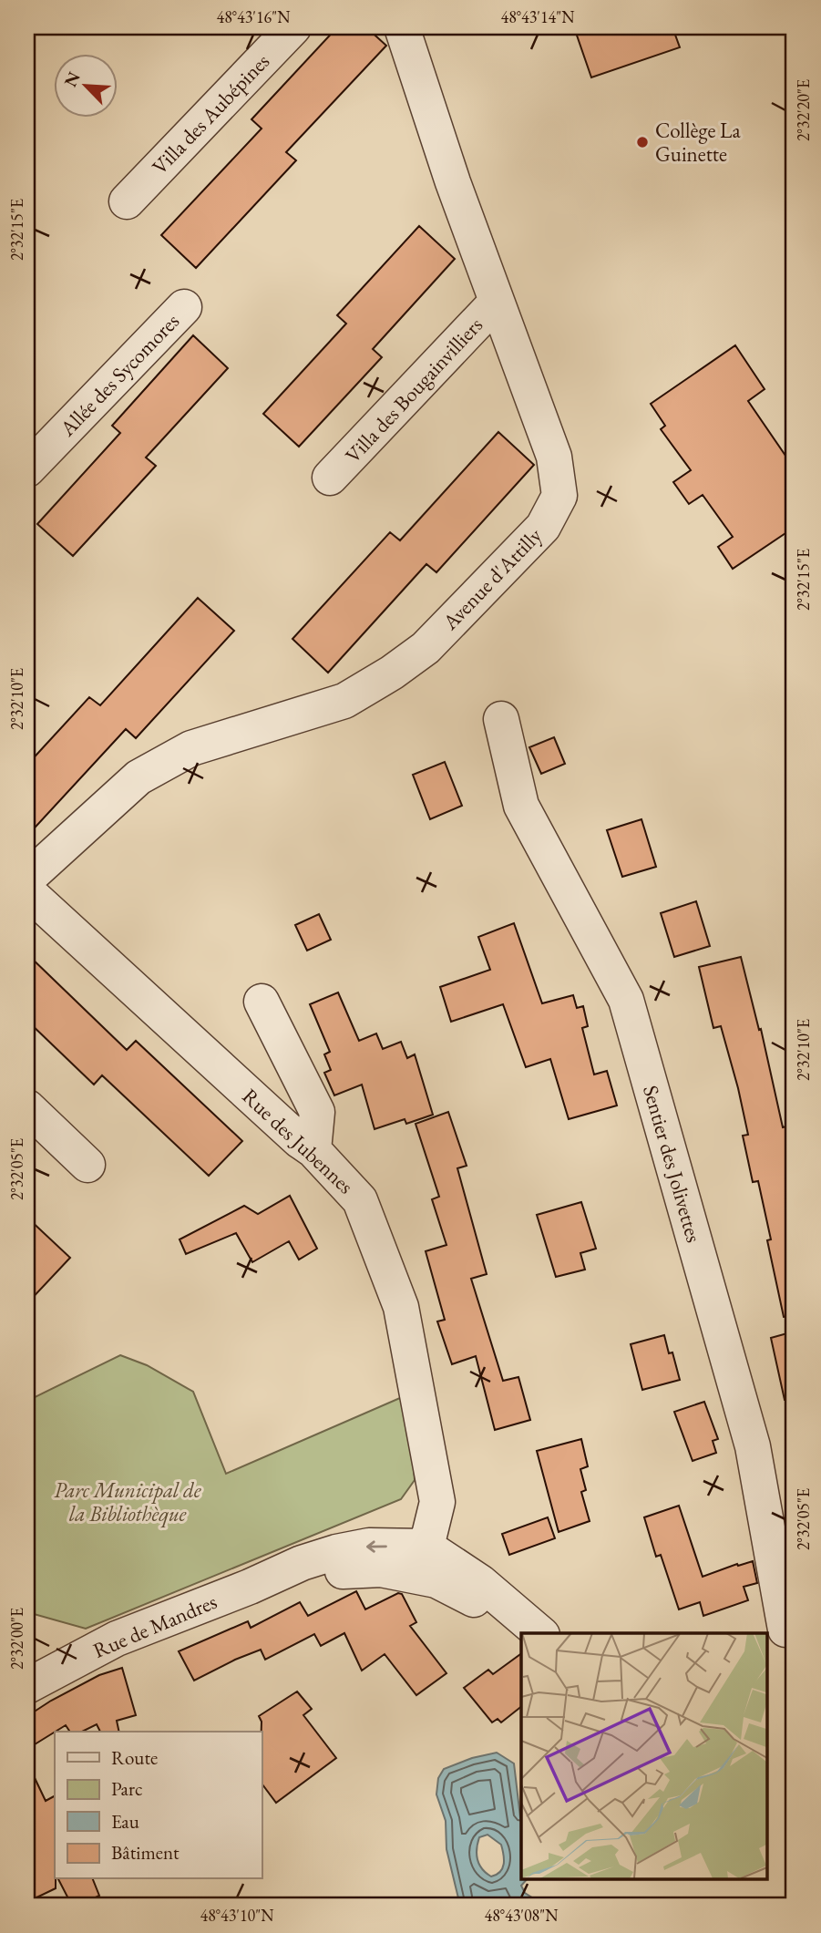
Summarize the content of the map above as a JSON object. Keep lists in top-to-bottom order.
{
  "streets": {
    "street": [
      "Villa des Aubépines",
      "Allée des Sycomores",
      "Villa des Bougainvilliers",
      "Avenue d'Attilly",
      "Rue des Jubennes",
      "Sentier des Jolivettes",
      "Rue de Mandres"
    ]
  },
  "crossings": [
    ["Villa des Bougainvilliers", "Avenue d'Attilly"],
    ["Rue des Jubennes", "Rue de Mandres"]
  ],
  "parks": ["Parc Municipal de la Bibliothèque"],
  "places": ["Collège La Guinette"],
  "legend": [
    "Route",
    "Parc",
    "Eau",
    "Bâtiment"
  ],
  "north": "top left",
  "coordinates": [
    "48°43'16\"N",
    "48°43'14\"N",
    "2°32'20\"E",
    "2°32'15\"E",
    "2°32'10\"E",
    "2°32'05\"E",
    "2°32'00\"E",
    "48°43'10\"N",
    "48°43'08\"N"
  ]
}
